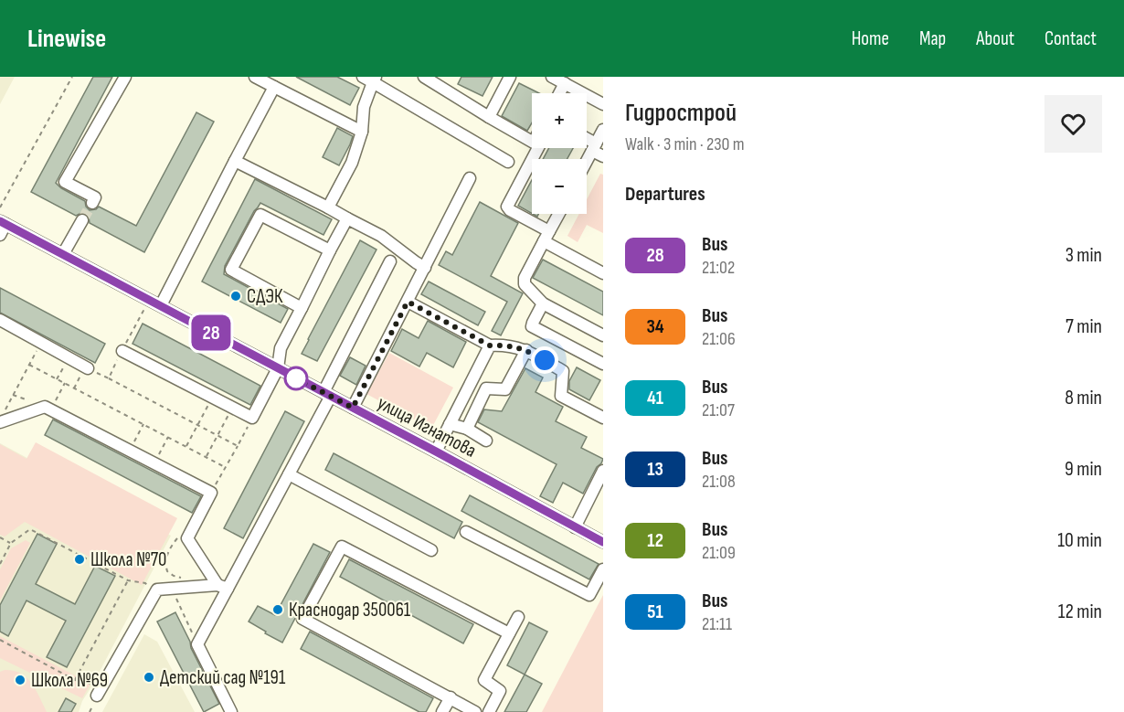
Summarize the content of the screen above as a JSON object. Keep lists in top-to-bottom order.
{
  "streets": {
    "street": ["улица Игнатова"]
  },
  "places": [
    "СДЭК",
    "Школа №70",
    "Краснодар 350061",
    "Детский сад №191",
    "Школа №69"
  ],
  "lines": ["bus line 28"],
  "page": {
    "header": "Linewise",
    "nav": [
      "Home",
      "Map",
      "About",
      "Contact"
    ],
    "on_map": "28",
    "heading": [
      ["Гидрострой", "Walk · 3 min · 230 m"],
      "Departures"
    ],
    "map_buttons": ["+", "−"],
    "list": [
      {
        "mark": "28",
        "name": "Bus",
        "note": "21:02",
        "value": "3 min"
      },
      {
        "mark": "34",
        "name": "Bus",
        "note": "21:06",
        "value": "7 min"
      },
      {
        "mark": "41",
        "name": "Bus",
        "note": "21:07",
        "value": "8 min"
      },
      {
        "mark": "13",
        "name": "Bus",
        "note": "21:08",
        "value": "9 min"
      },
      {
        "mark": "12",
        "name": "Bus",
        "note": "21:09",
        "value": "10 min"
      },
      {
        "mark": "51",
        "name": "Bus",
        "note": "21:11",
        "value": "12 min"
      }
    ]
  }
}
